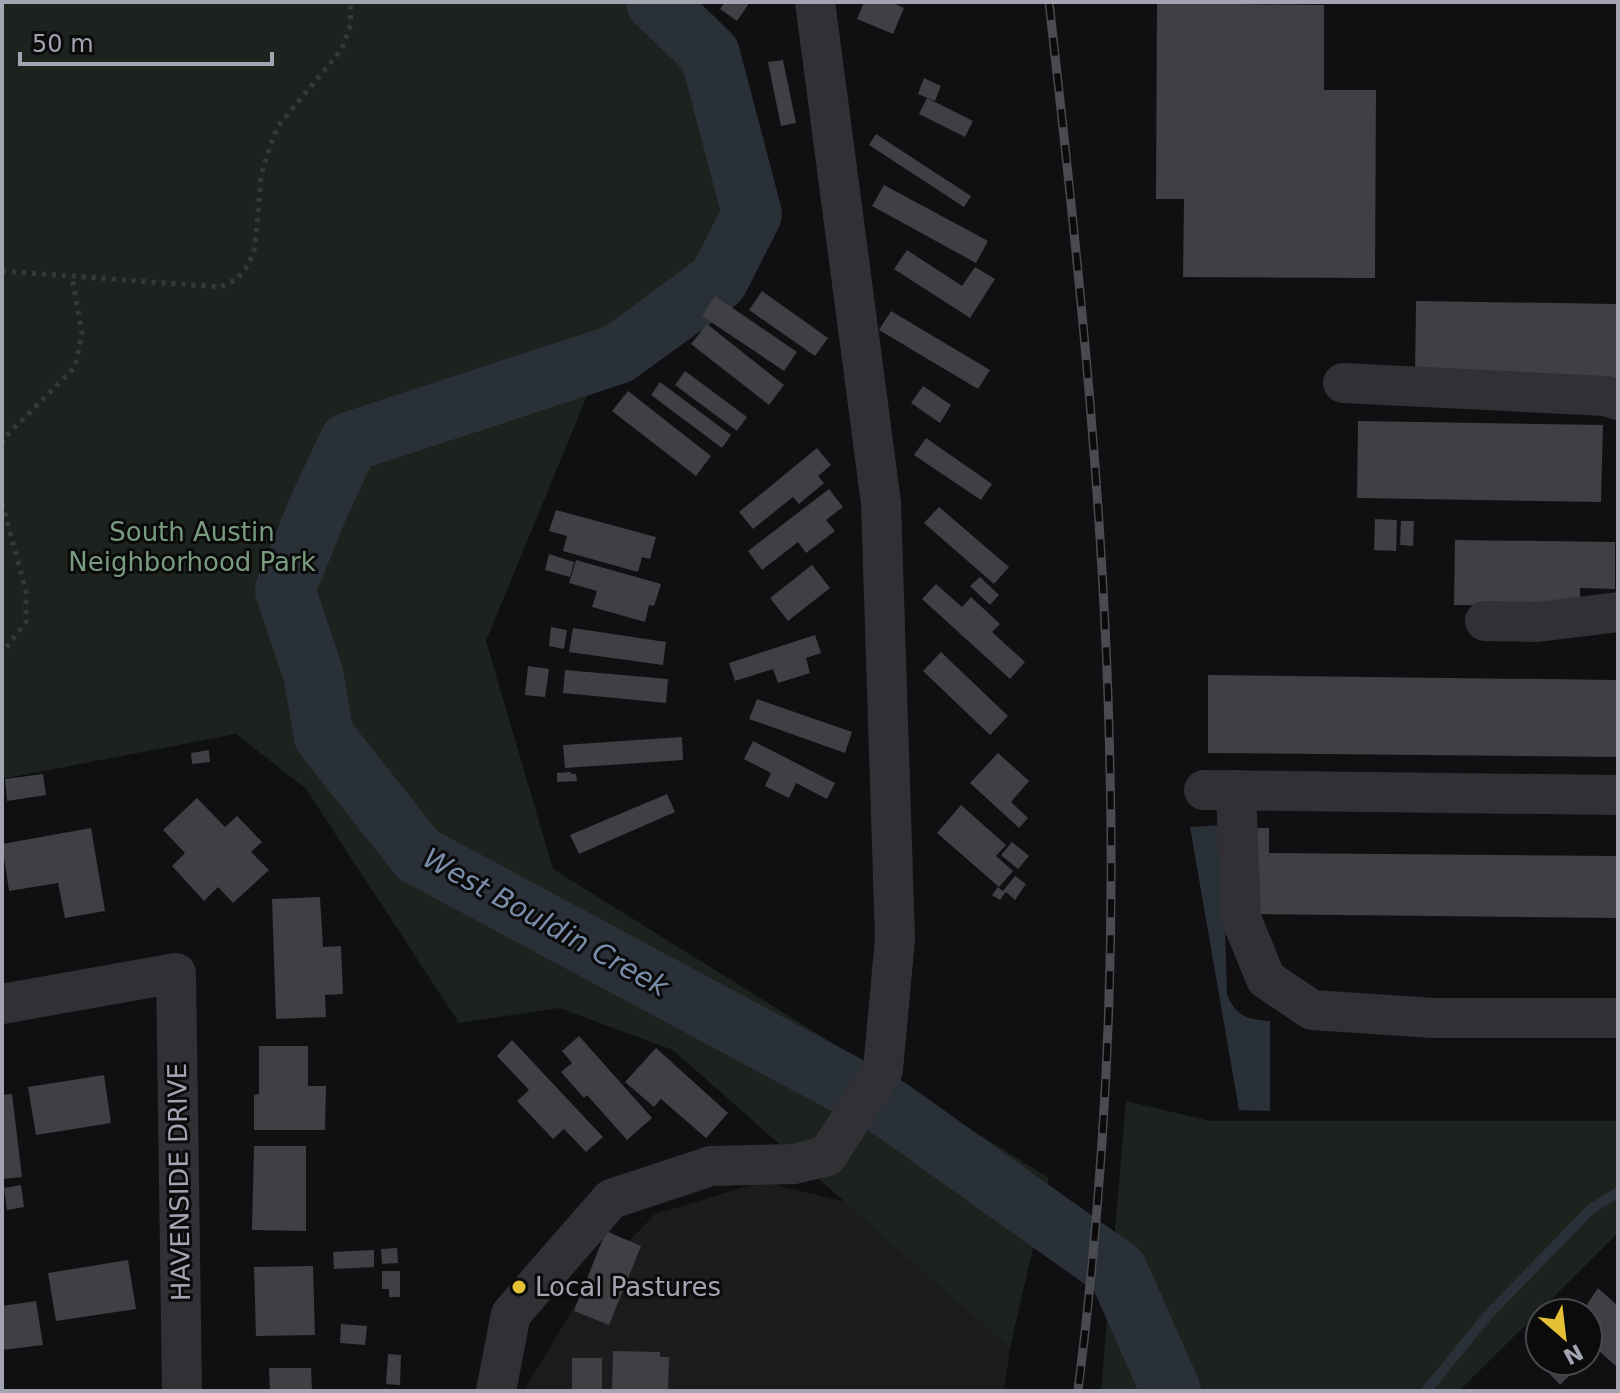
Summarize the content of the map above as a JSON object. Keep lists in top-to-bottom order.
{
  "streets": {
    "street": ["HAVENSIDE DRIVE"]
  },
  "water": ["West Bouldin Creek"],
  "parks": ["South Austin Neighborhood Park"],
  "places": ["Local Pastures"],
  "scale_bar": "50 m",
  "north": "bottom right"
}
